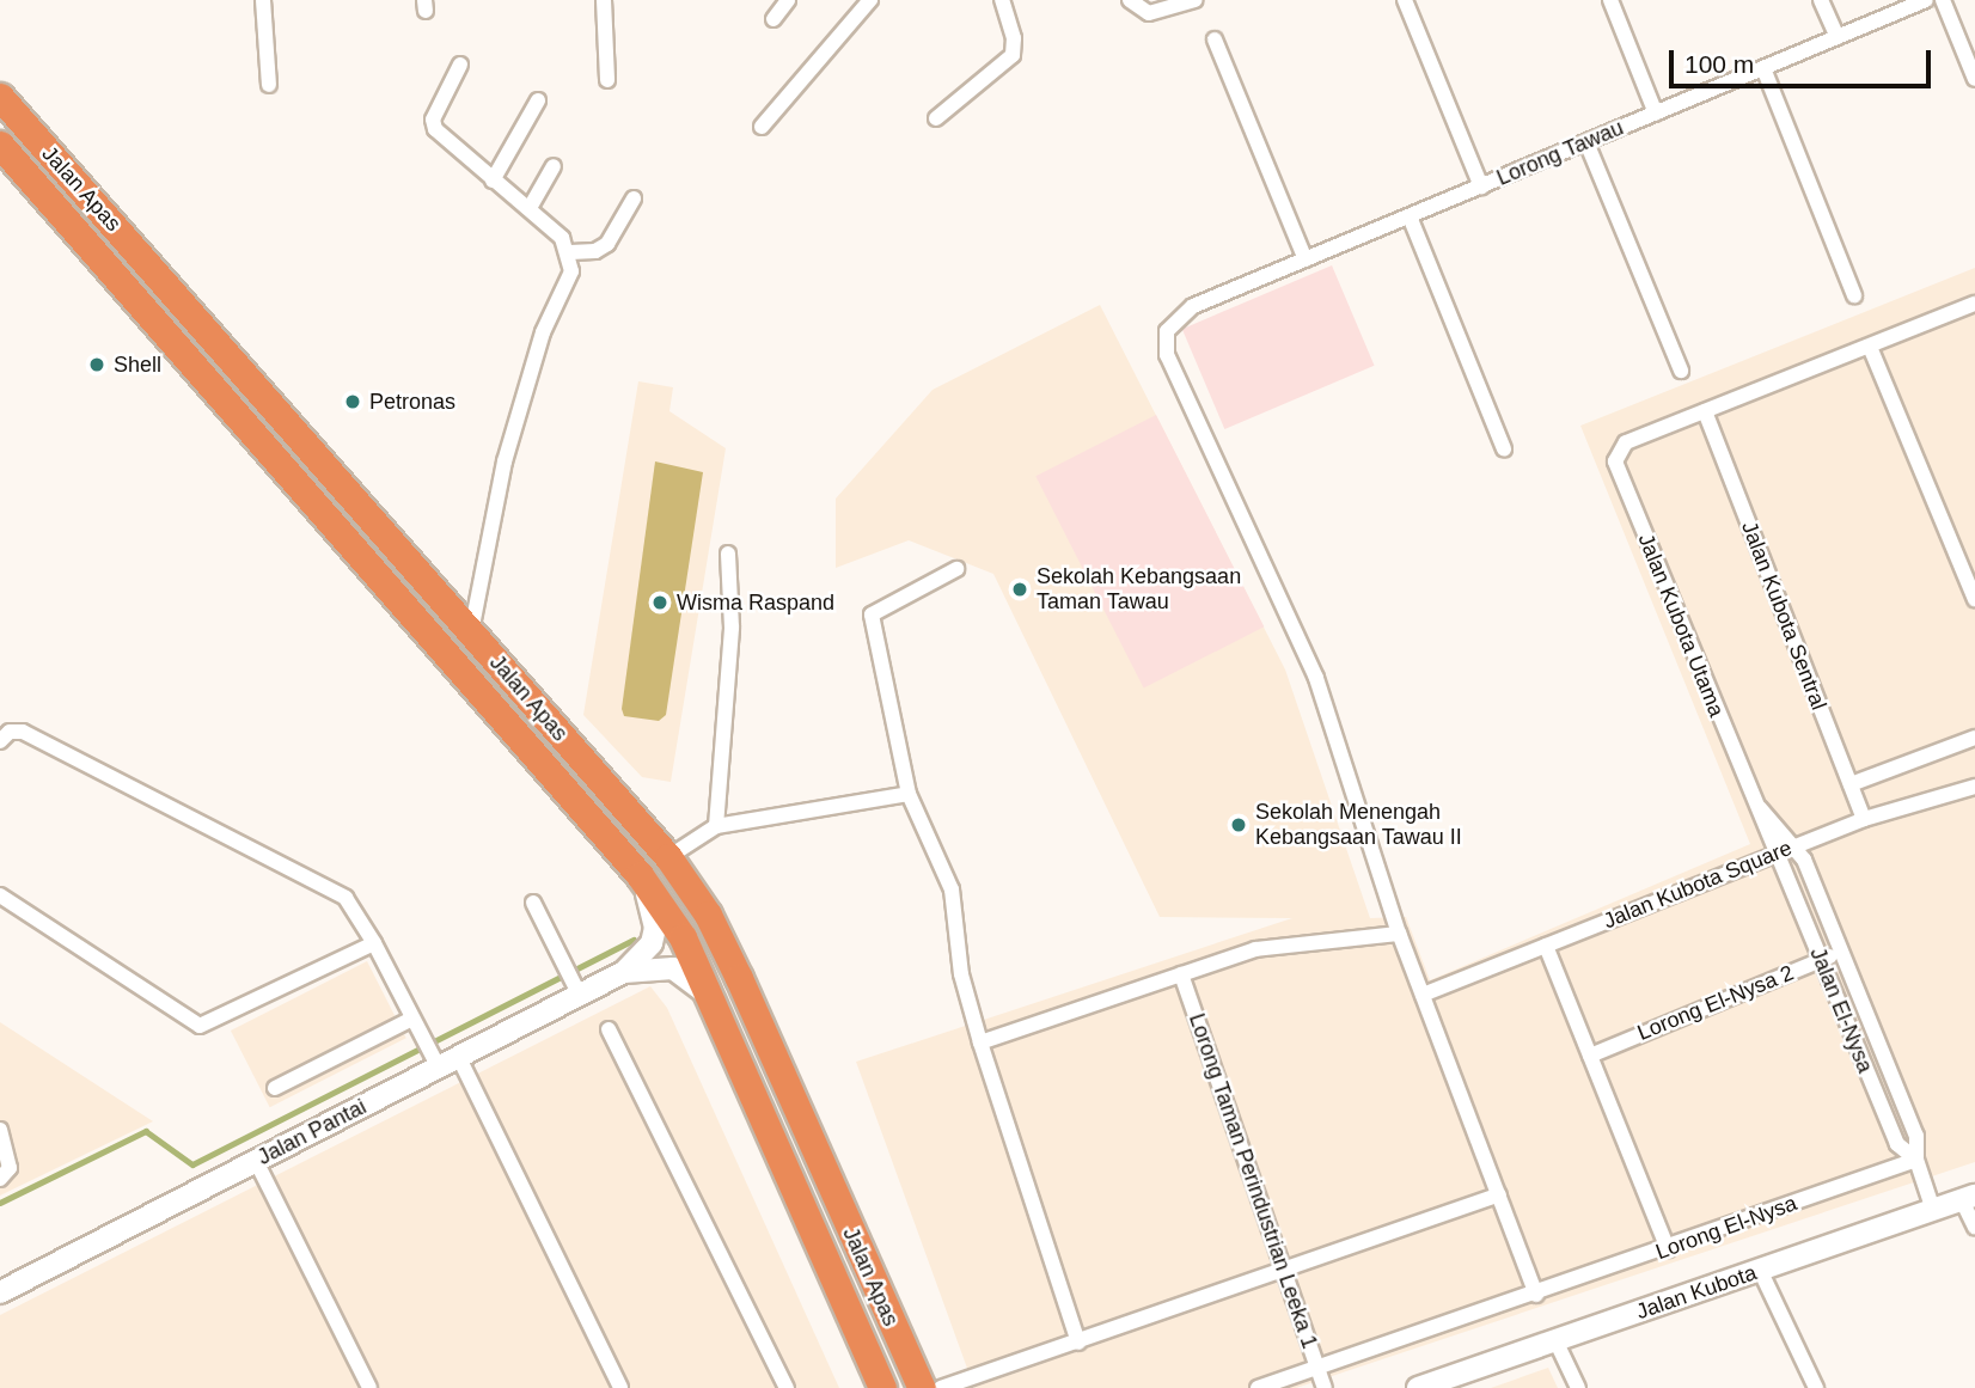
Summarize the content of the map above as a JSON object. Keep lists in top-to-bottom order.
{
  "streets": {
    "highway": ["Jalan Apas"],
    "street": [
      "Lorong Tawau",
      "Jalan Kubota Sentral",
      "Jalan Kubota Utama",
      "Jalan Kubota Square",
      "Lorong El-Nysa 2",
      "Jalan El-Nysa",
      "Jalan Pantai",
      "Lorong Taman Perindustrian Leeka 1",
      "Lorong El-Nysa",
      "Jalan Kubota"
    ]
  },
  "crossings": [
    ["Jalan Kubota Sentral", "Jalan Kubota Utama"],
    ["Jalan Kubota Sentral", "Jalan Kubota Square"],
    ["Jalan Kubota Utama", "Jalan Kubota Square"],
    ["Jalan Kubota Utama", "Jalan El-Nysa"],
    ["Jalan Kubota Square", "Jalan El-Nysa"],
    ["Lorong El-Nysa 2", "Jalan El-Nysa"],
    ["Jalan El-Nysa", "Lorong El-Nysa"],
    ["Jalan El-Nysa", "Jalan Kubota"],
    ["Lorong Taman Perindustrian Leeka 1", "Lorong El-Nysa"]
  ],
  "places": [
    "Shell",
    "Petronas",
    "Sekolah Kebangsaan Taman Tawau",
    "Wisma Raspand",
    "Sekolah Menengah Kebangsaan Tawau II"
  ],
  "scale_bar": "100 m"
}
